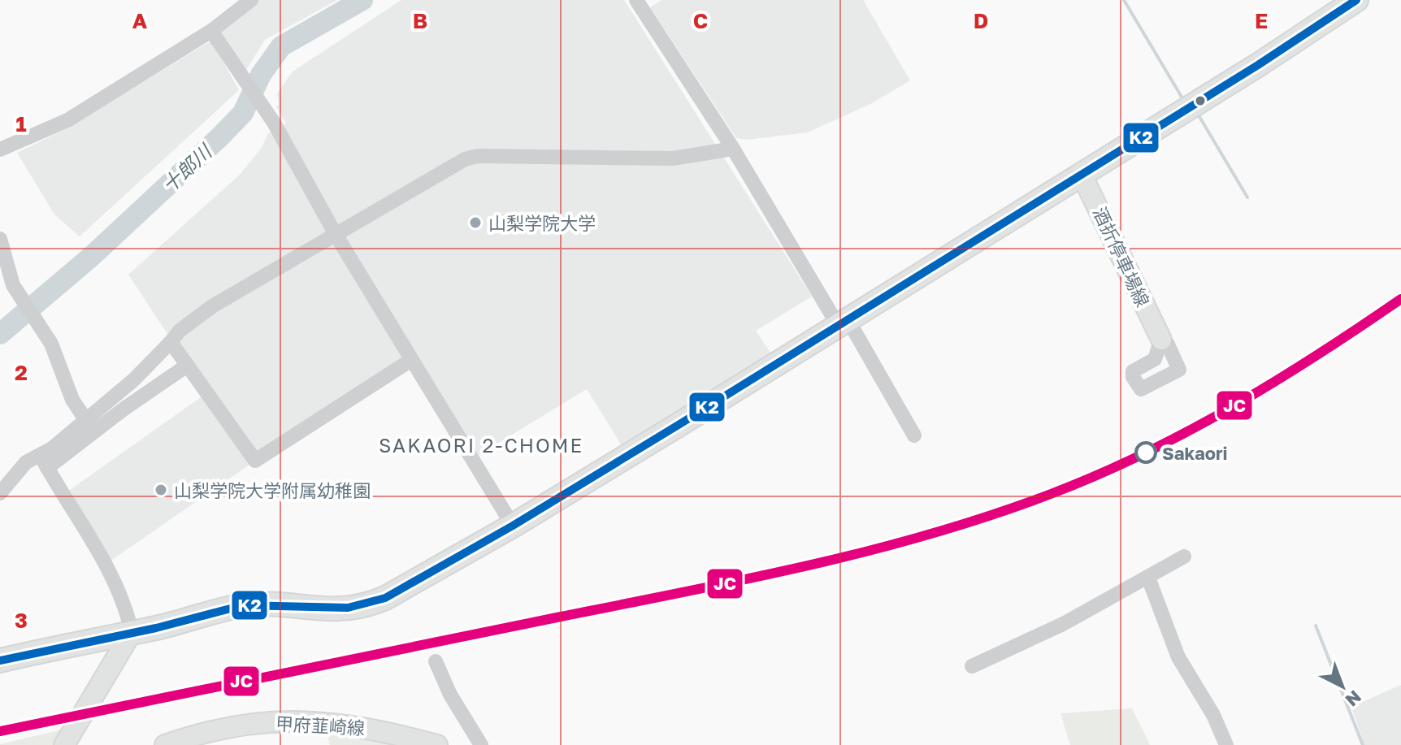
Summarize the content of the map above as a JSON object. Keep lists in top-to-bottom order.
{
  "streets": {
    "main road": ["酒折停車場線", "甲府韮崎線"]
  },
  "districts": ["SAKAORI 2-CHOME"],
  "water": ["十郎川"],
  "places": ["山梨学院大学", "Sakaori", "山梨学院大学附属幼稚園"],
  "lines": ["transit line K2", "transit line JC"],
  "north": "bottom right",
  "grid": {
    "columns": [
      "A",
      "B",
      "C",
      "D",
      "E"
    ],
    "rows": ["1", "2", "3"]
  }
}
